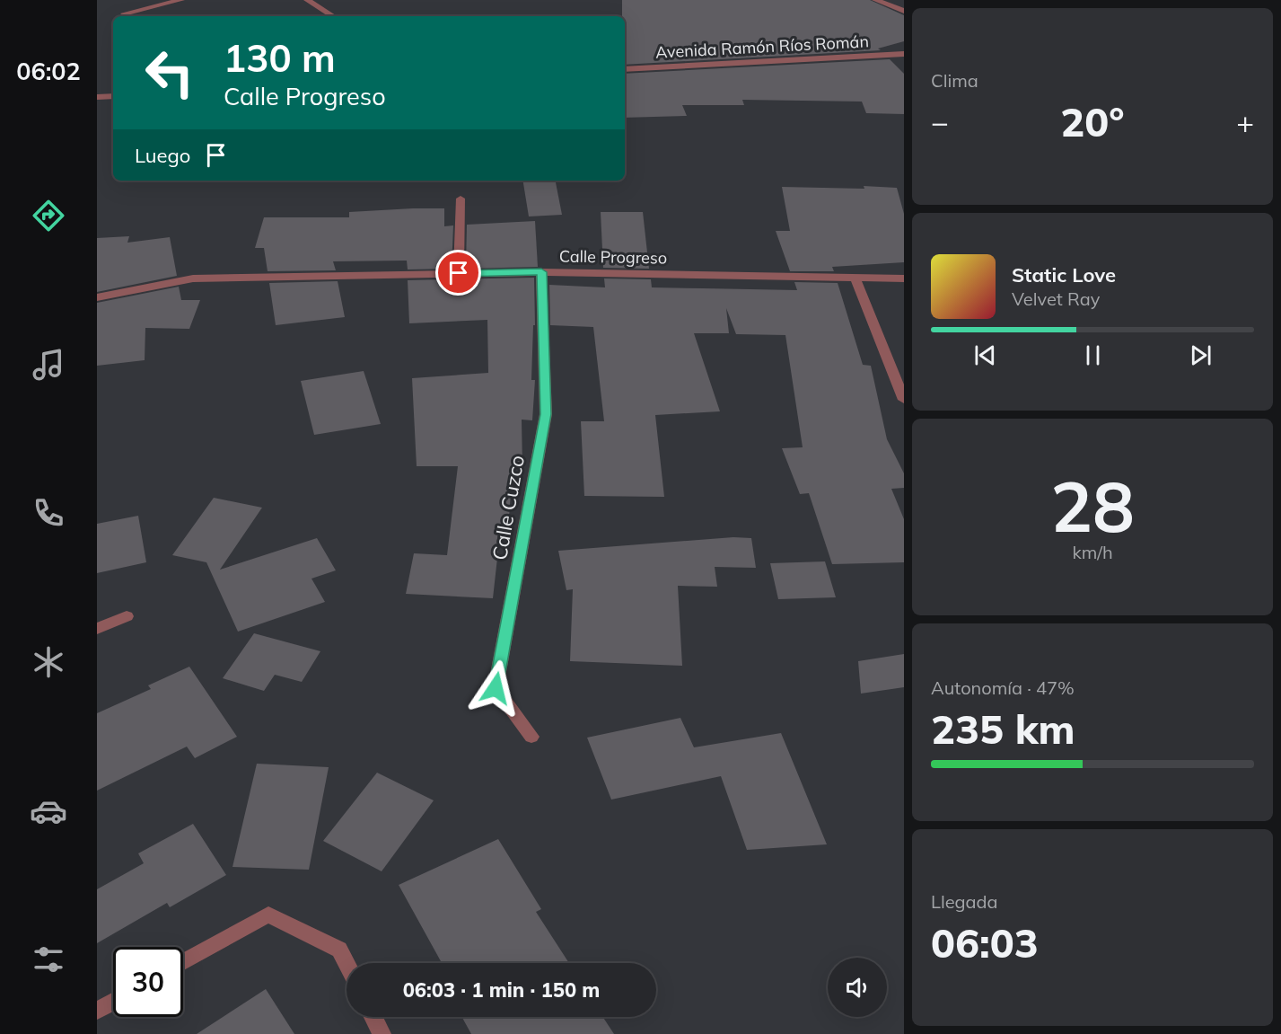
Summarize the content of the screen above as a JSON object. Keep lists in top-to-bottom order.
{
  "streets": {
    "street": ["Avenida Ramón Ríos Román", "Calle Progreso", "Calle Cuzco"]
  },
  "crossings": [
    ["Calle Progreso", "Calle Cuzco"]
  ],
  "page": {
    "tabs": "06:02",
    "tile": [
      "Clima",
      ["28", "km/h"],
      ["Autonomía · 47%", "235 km"],
      ["Llegada", "06:03"]
    ],
    "turn": ["130 m", "Calle Progreso"],
    "heat": ["−", "20°", "+"],
    "then": "Luego",
    "song": ["Static Love", "Velvet Ray"],
    "limit": "30",
    "trip": "06:03 · 1 min · 150 m"
  }
}
